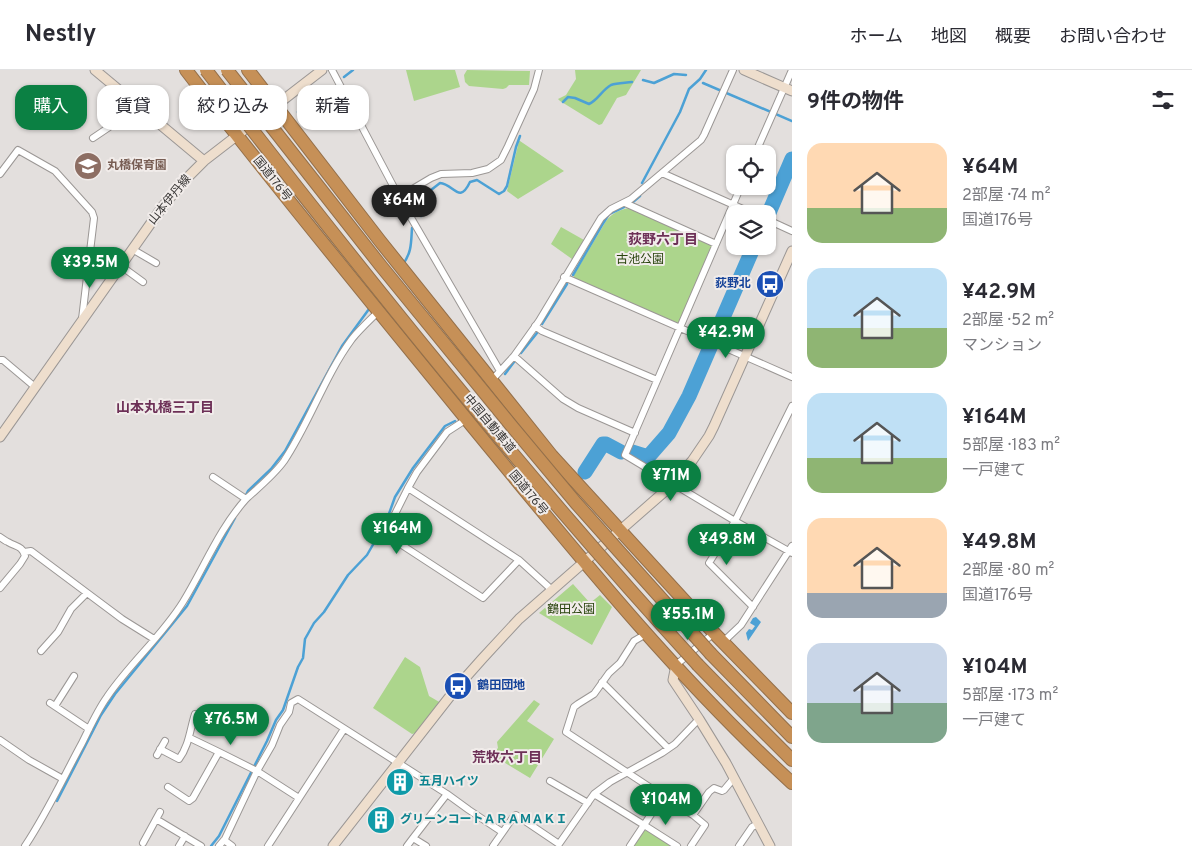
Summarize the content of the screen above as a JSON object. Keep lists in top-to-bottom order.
{
  "streets": {
    "highway": ["国道176号", "中国自動車道"],
    "street": ["山本伊丹線"]
  },
  "crossings": [
    ["国道176号", "山本伊丹線"]
  ],
  "districts": ["荻野六丁目", "山本丸橋三丁目", "荒牧六丁目"],
  "parks": ["古池公園", "鶴田公園"],
  "places": {
    "school or university": ["丸橋保育園"],
    "bus stop": ["荻野北", "鶴田団地"],
    "building": ["五月ハイツ", "グリーンコートＡＲＡＭＡＫＩ"]
  },
  "page": {
    "header": "Nestly",
    "nav": [
      "ホーム",
      "地図",
      "概要",
      "お問い合わせ"
    ],
    "heading": "9件の物件",
    "chip": [
      "購入",
      "賃貸",
      "絞り込み",
      "新着"
    ],
    "list": [
      {
        "name": "¥64M",
        "note": "2部屋 · 74 m² · 国道176号"
      },
      {
        "name": "¥42.9M",
        "note": "2部屋 · 52 m² · マンション"
      },
      {
        "name": "¥164M",
        "note": "5部屋 · 183 m² · 一戸建て"
      },
      {
        "name": "¥49.8M",
        "note": "2部屋 · 80 m² · 国道176号"
      },
      {
        "name": "¥104M",
        "note": "5部屋 · 173 m² · 一戸建て"
      }
    ],
    "price": [
      "¥64M",
      "¥39.5M",
      "¥42.9M",
      "¥71M",
      "¥164M",
      "¥49.8M",
      "¥55.1M",
      "¥76.5M",
      "¥104M"
    ]
  }
}
